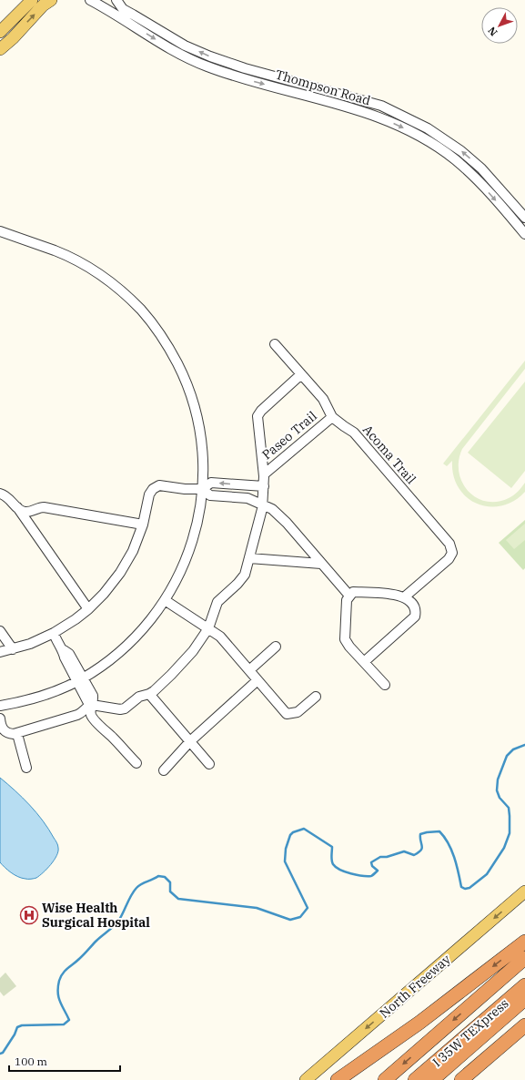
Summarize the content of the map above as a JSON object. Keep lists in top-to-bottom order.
{
  "streets": {
    "highway": ["I 35W TEXpress"],
    "main road": ["North Freeway"],
    "street": ["Thompson Road", "Paseo Trail", "Acoma Trail"]
  },
  "crossings": [
    ["Paseo Trail", "Acoma Trail"]
  ],
  "one_way": ["North Freeway"],
  "places": {
    "hospital": ["Wise Health Surgical Hospital"]
  },
  "scale_bar": "100 m",
  "north": "bottom left"
}
